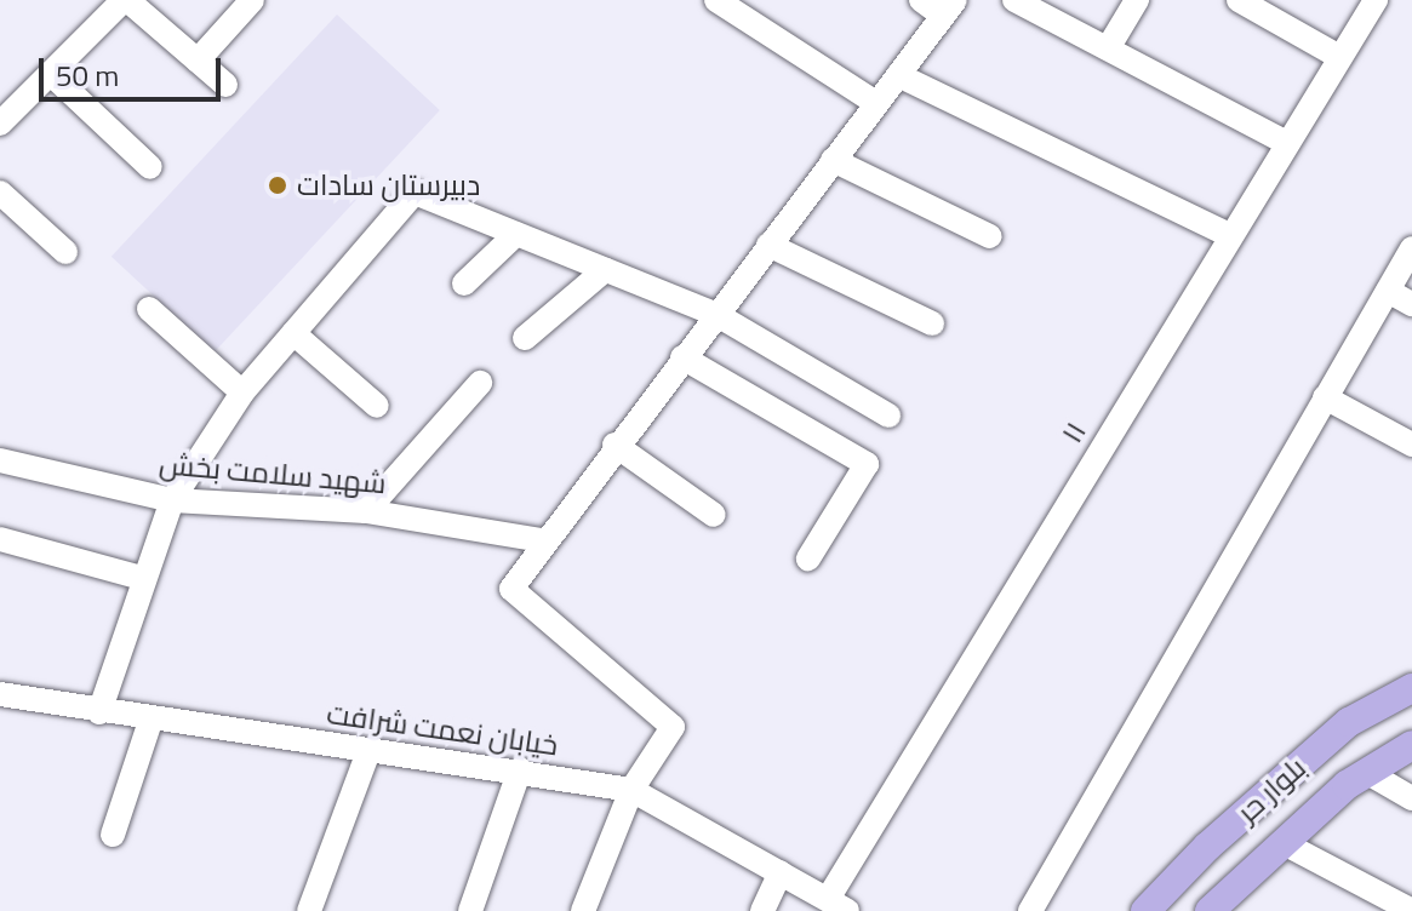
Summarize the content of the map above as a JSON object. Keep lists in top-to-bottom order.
{
  "streets": {
    "main road": ["بلوار حر"],
    "street": ["۱۱", "شهید سلامت بخش", "خیابان نعمت شرافت"]
  },
  "crossings": [
    ["۱۱", "خیابان نعمت شرافت"]
  ],
  "places": ["دبیرستان سادات"],
  "scale_bar": "50 m"
}
